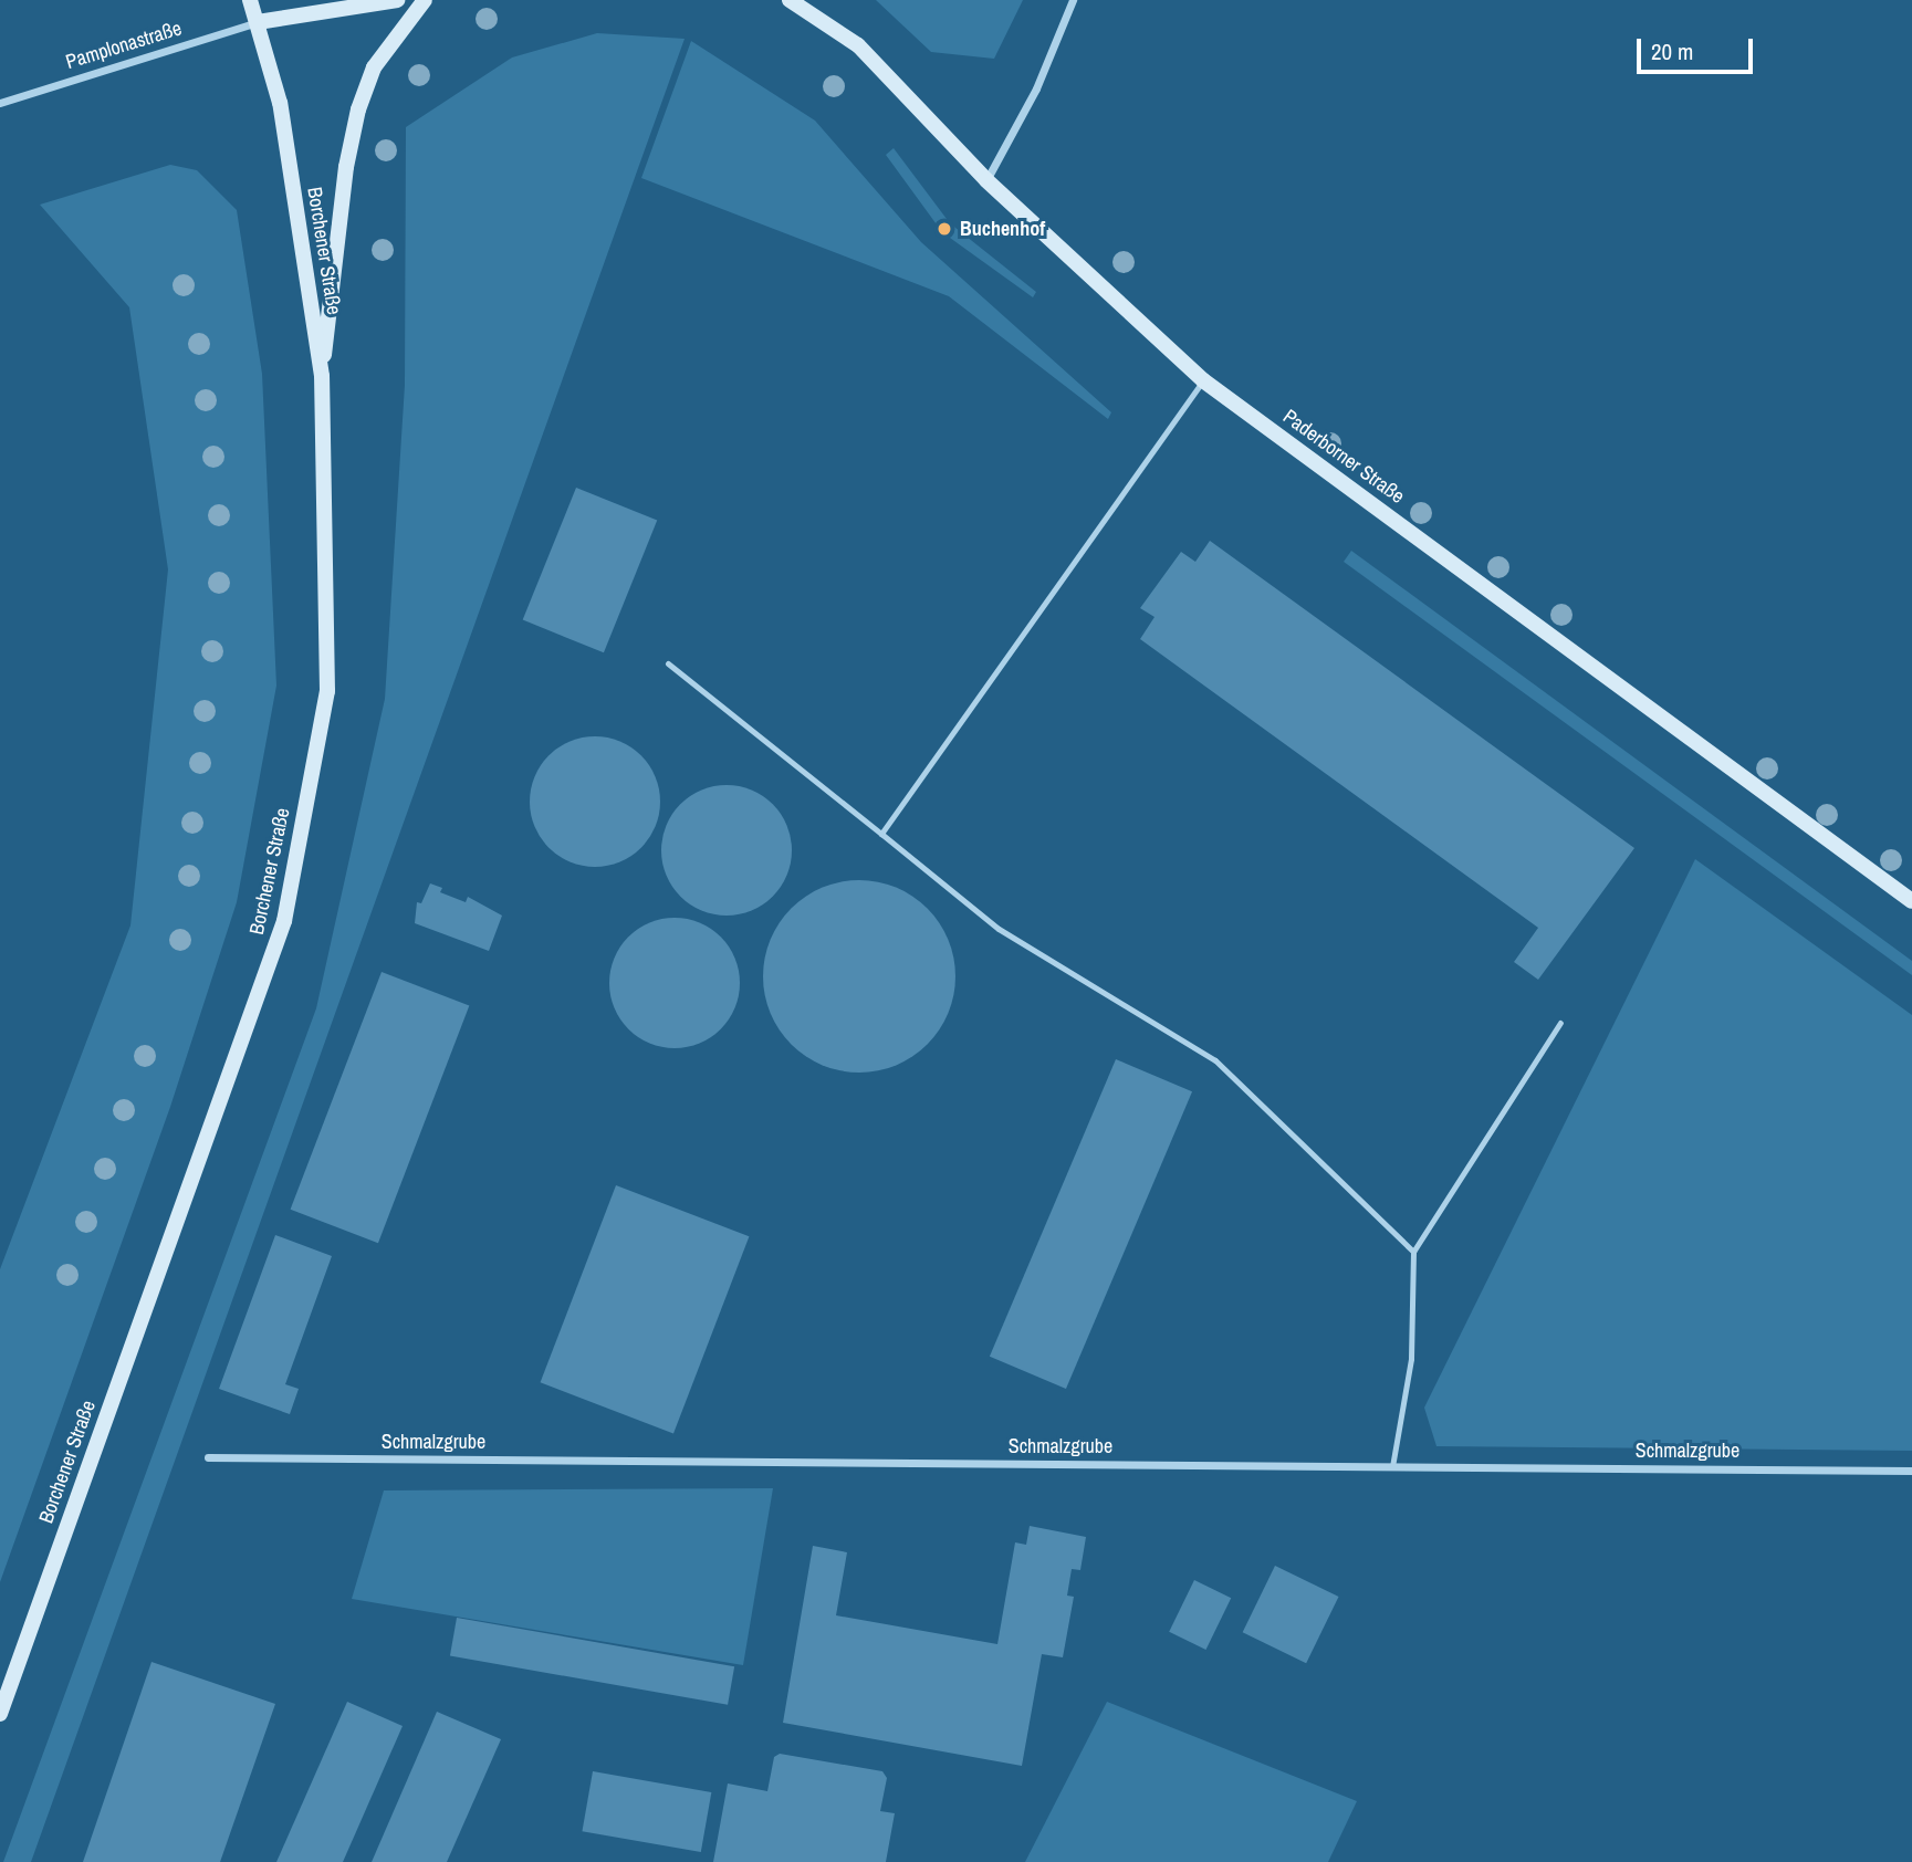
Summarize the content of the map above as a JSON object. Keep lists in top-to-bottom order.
{
  "streets": {
    "main road": ["Borchener Straße", "Paderborner Straße"],
    "street": ["Pamplonastraße", "Schmalzgrube"]
  },
  "crossings": [
    ["Pamplonastraße", "Borchener Straße"]
  ],
  "places": ["Buchenhof"],
  "scale_bar": "20 m"
}
